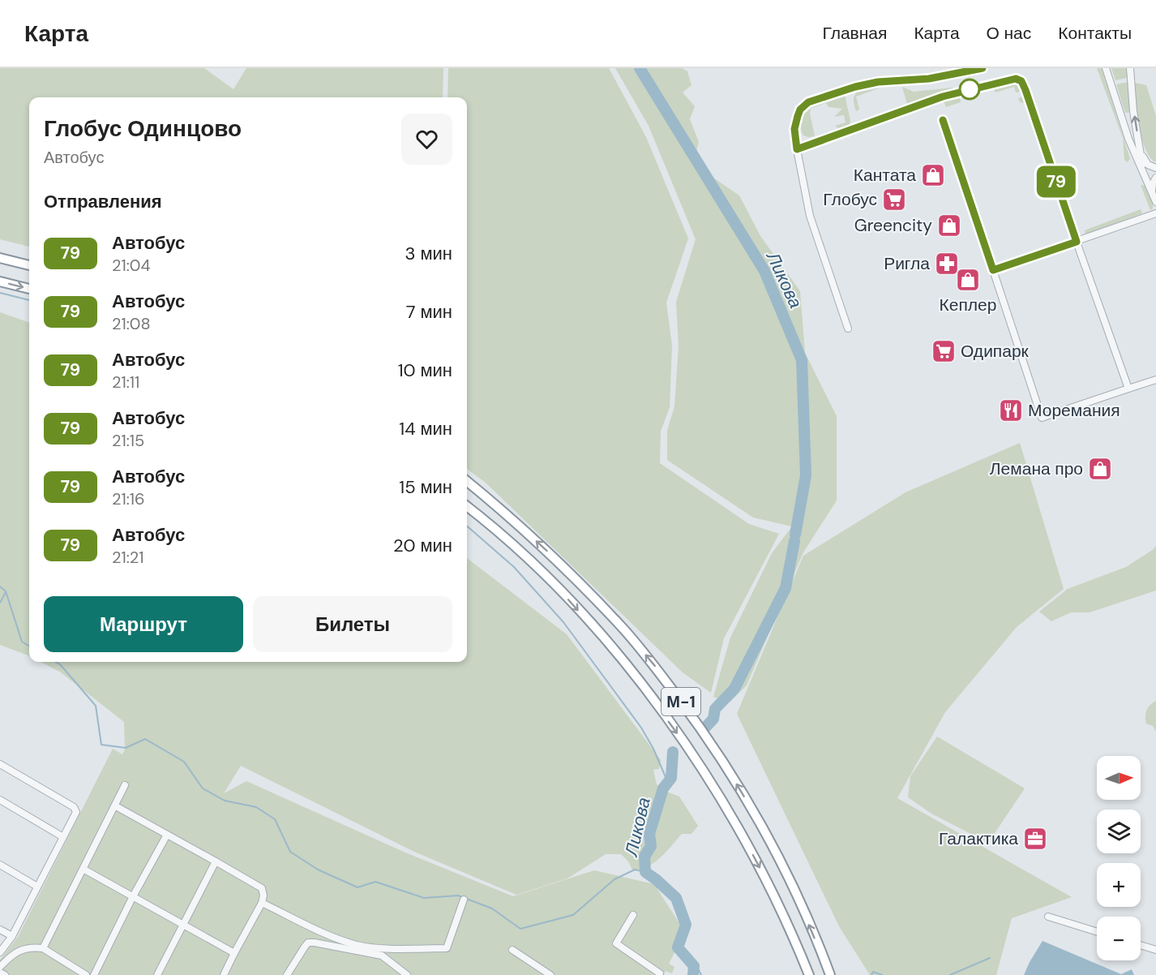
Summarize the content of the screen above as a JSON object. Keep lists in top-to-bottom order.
{
  "streets": {
    "highway": ["М-1"]
  },
  "water": ["Ликова"],
  "places": {
    "shop": [
      "Кантата",
      "Greencity",
      "Кеплер",
      "Лемана про"
    ],
    "supermarket": ["Глобус", "Одипарк"],
    "pharmacy": ["Ригла"],
    "restaurant": ["Моремания"],
    "office": ["Галактика"]
  },
  "lines": ["bus line 79"],
  "north": "right",
  "page": {
    "header": "Карта",
    "nav": [
      "Главная",
      "Карта",
      "О нас",
      "Контакты"
    ],
    "on_map": "79",
    "heading": [
      ["Глобус Одинцово", "Автобус"],
      "Отправления"
    ],
    "list": [
      {
        "mark": "79",
        "name": "Автобус",
        "note": "21:04",
        "value": "3 мин"
      },
      {
        "mark": "79",
        "name": "Автобус",
        "note": "21:08",
        "value": "7 мин"
      },
      {
        "mark": "79",
        "name": "Автобус",
        "note": "21:11",
        "value": "10 мин"
      },
      {
        "mark": "79",
        "name": "Автобус",
        "note": "21:15",
        "value": "14 мин"
      },
      {
        "mark": "79",
        "name": "Автобус",
        "note": "21:16",
        "value": "15 мин"
      },
      {
        "mark": "79",
        "name": "Автобус",
        "note": "21:21",
        "value": "20 мин"
      }
    ],
    "buttons": ["Маршрут", "Билеты"],
    "map_buttons": ["+", "−"]
  }
}
